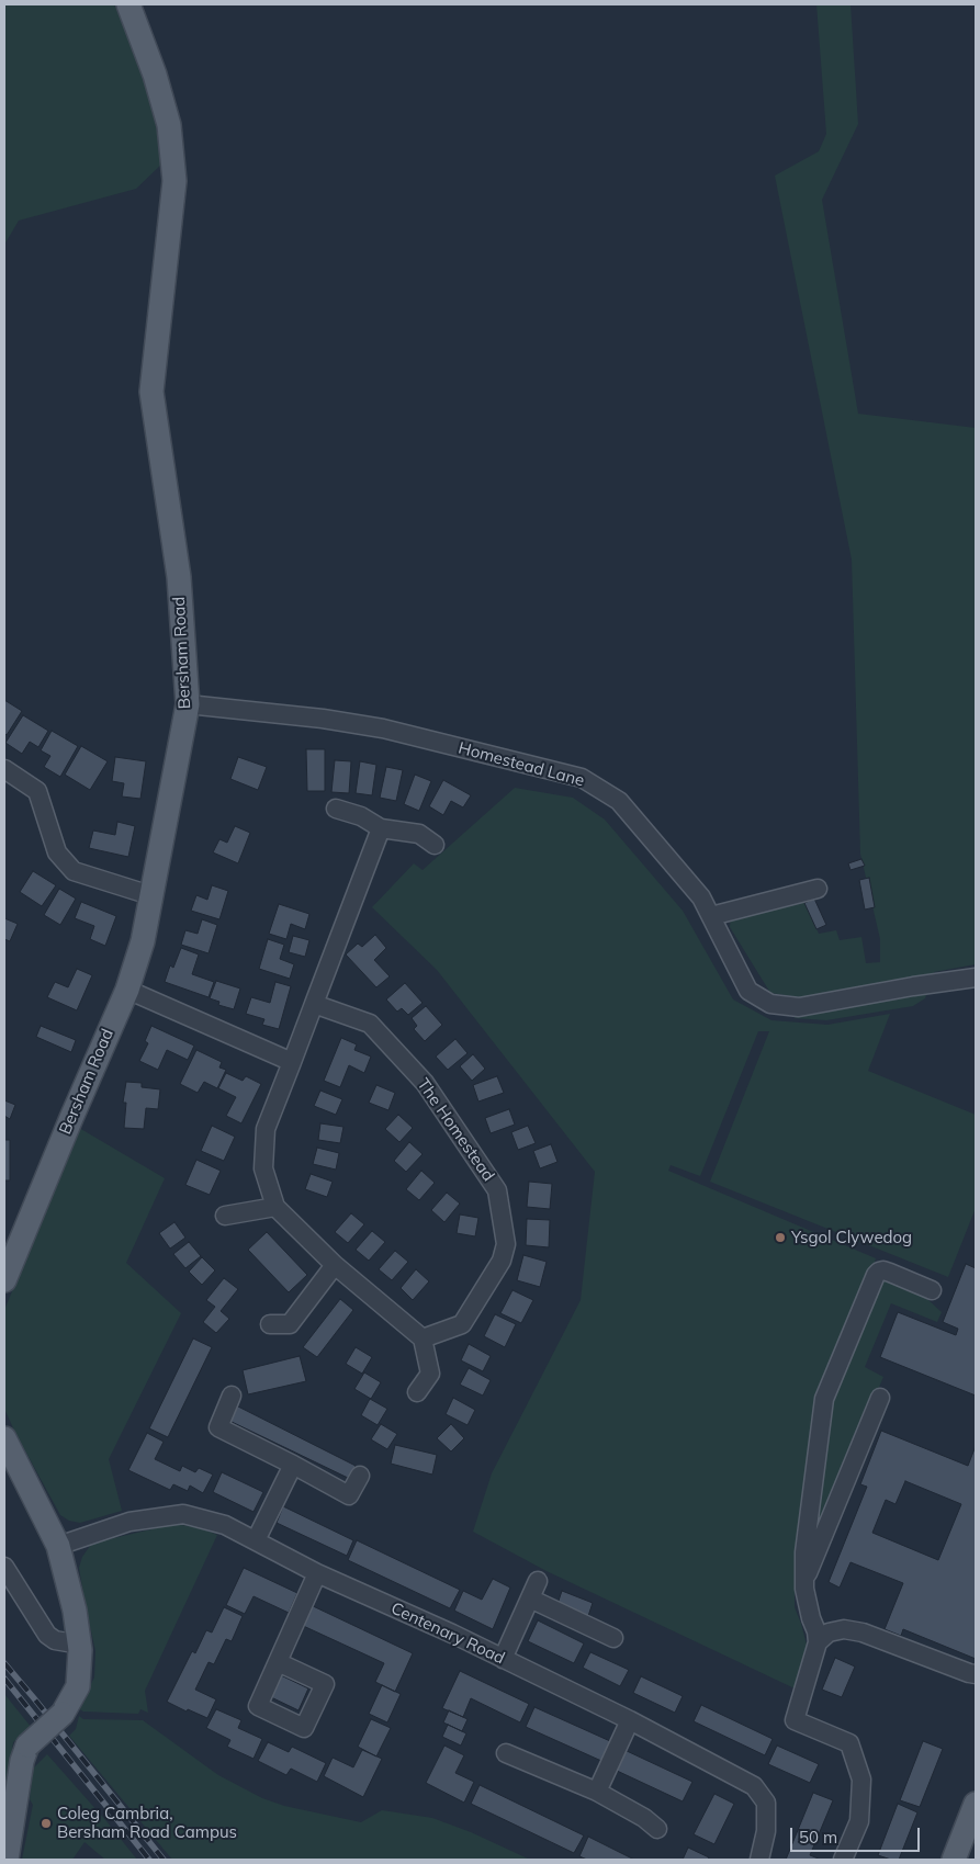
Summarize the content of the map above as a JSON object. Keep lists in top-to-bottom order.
{
  "streets": {
    "main road": ["Bersham Road"],
    "street": ["Homestead Lane", "The Homestead", "Centenary Road"]
  },
  "crossings": [
    ["Bersham Road", "Homestead Lane"]
  ],
  "places": ["Ysgol Clywedog", "Coleg Cambria, Bersham Road Campus"],
  "scale_bar": "50 m"
}
